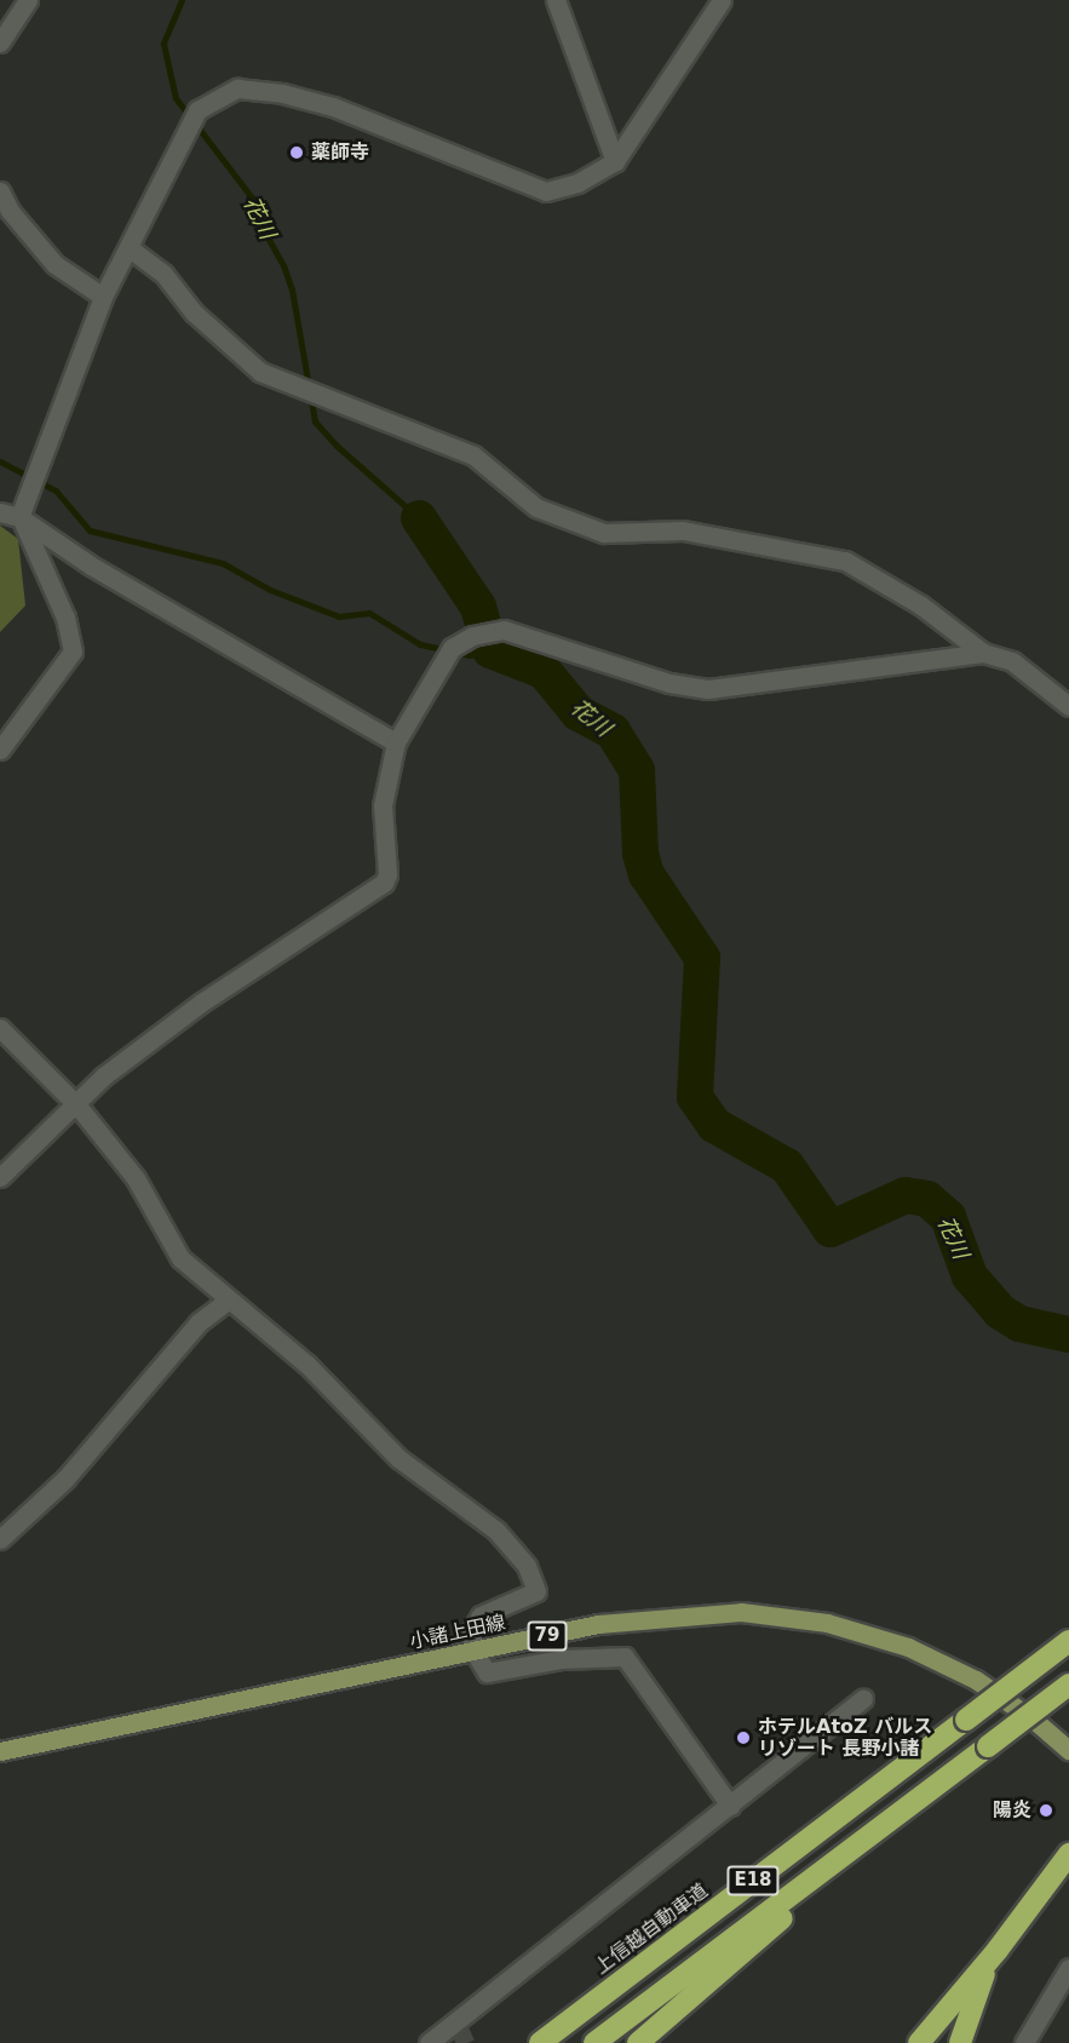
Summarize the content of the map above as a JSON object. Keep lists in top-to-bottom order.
{
  "streets": {
    "highway": ["E18", "上信越自動車道"],
    "main road": ["小諸上田線", "79"]
  },
  "water": ["花川"],
  "places": ["薬師寺", "ホテルAtoZ バルス リゾート 長野小諸", "陽炎"]
}
